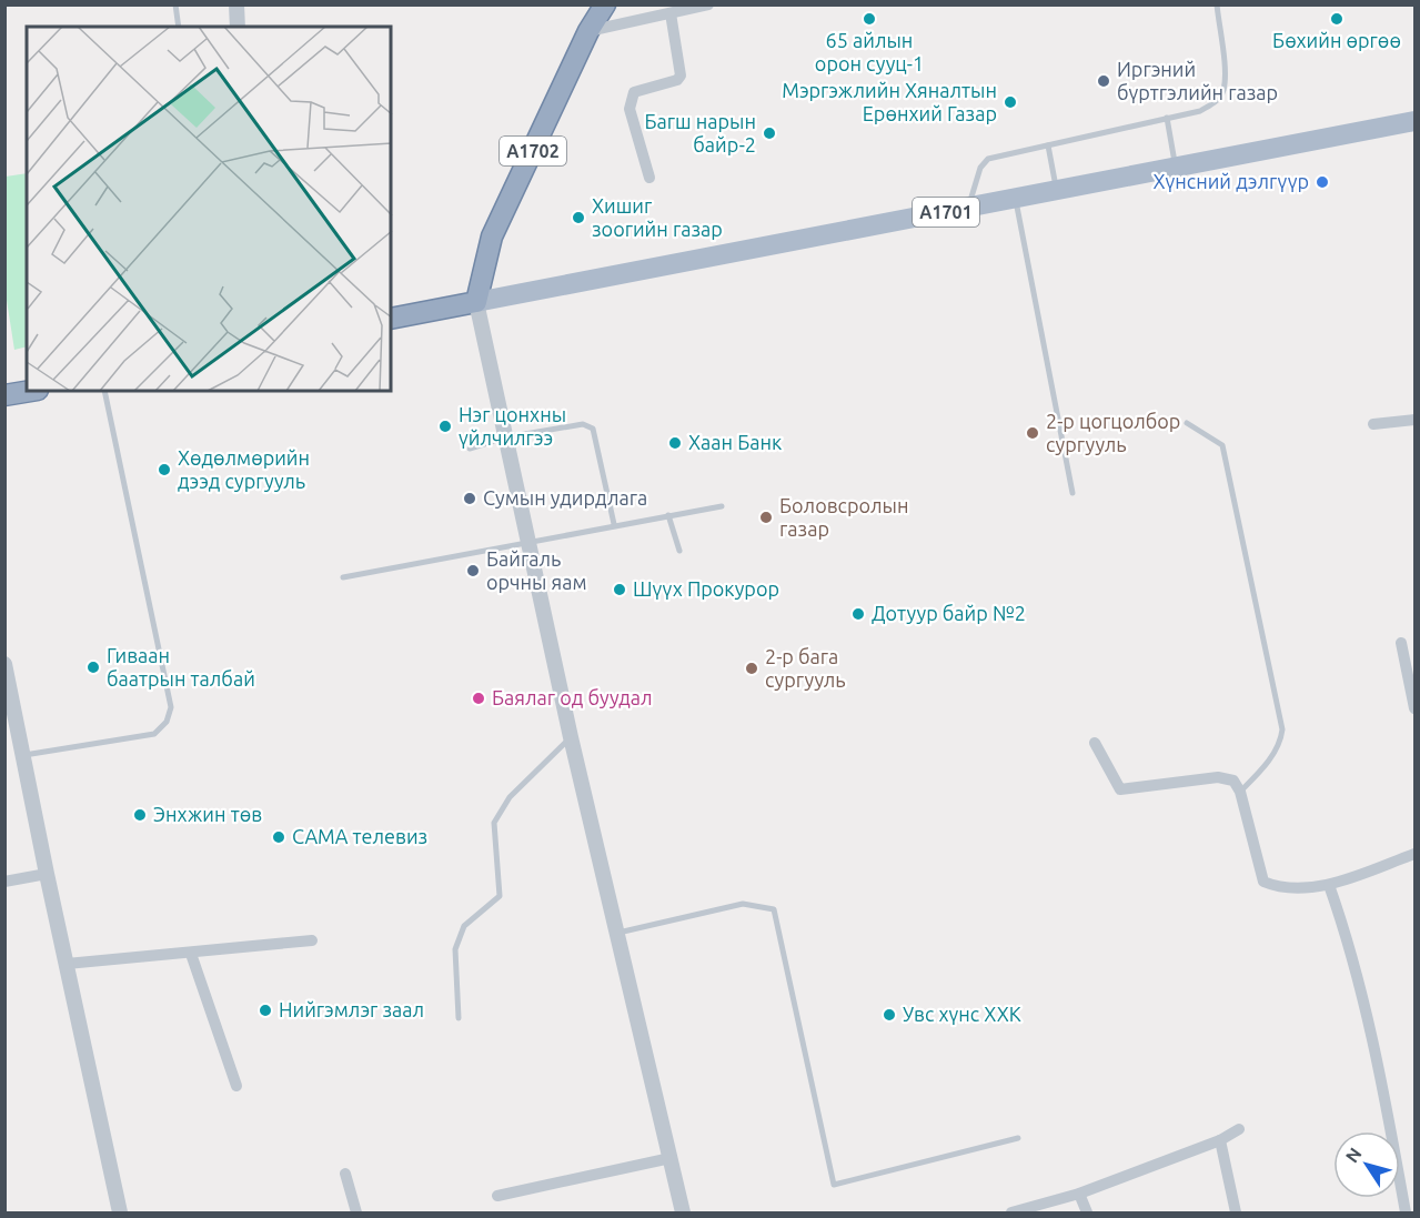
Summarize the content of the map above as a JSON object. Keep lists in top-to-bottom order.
{
  "streets": {
    "highway": ["A1702"],
    "main road": ["A1701"]
  },
  "crossings": [
    ["A1702", "A1701"]
  ],
  "places": [
    "65 айлын орон сууц-1",
    "Бөхийн өргөө",
    "Иргэний бүртгэлийн газар",
    "Мэргэжлийн Хяналтын Ерөнхий Газар",
    "Багш нарын байр-2",
    "Хүнсний дэлгүүр",
    "Хишиг зоогийн газар",
    "Нэг цонхны үйлчилгээ",
    "2-р цогцолбор сургууль",
    "Хаан Банк",
    "Хөдөлмөрийн дээд сургууль",
    "Сумын удирдлага",
    "Боловсролын газар",
    "Байгаль орчны яам",
    "Шүүх Прокурор",
    "Дотуур байр №2",
    "Гиваан баатрын талбай",
    "2-р бага сургууль",
    "Баялаг од буудал",
    "Энхжин төв",
    "САМА телевиз",
    "Нийгэмлэг заал",
    "Увс хүнс ХХК"
  ],
  "north": "top left"
}
